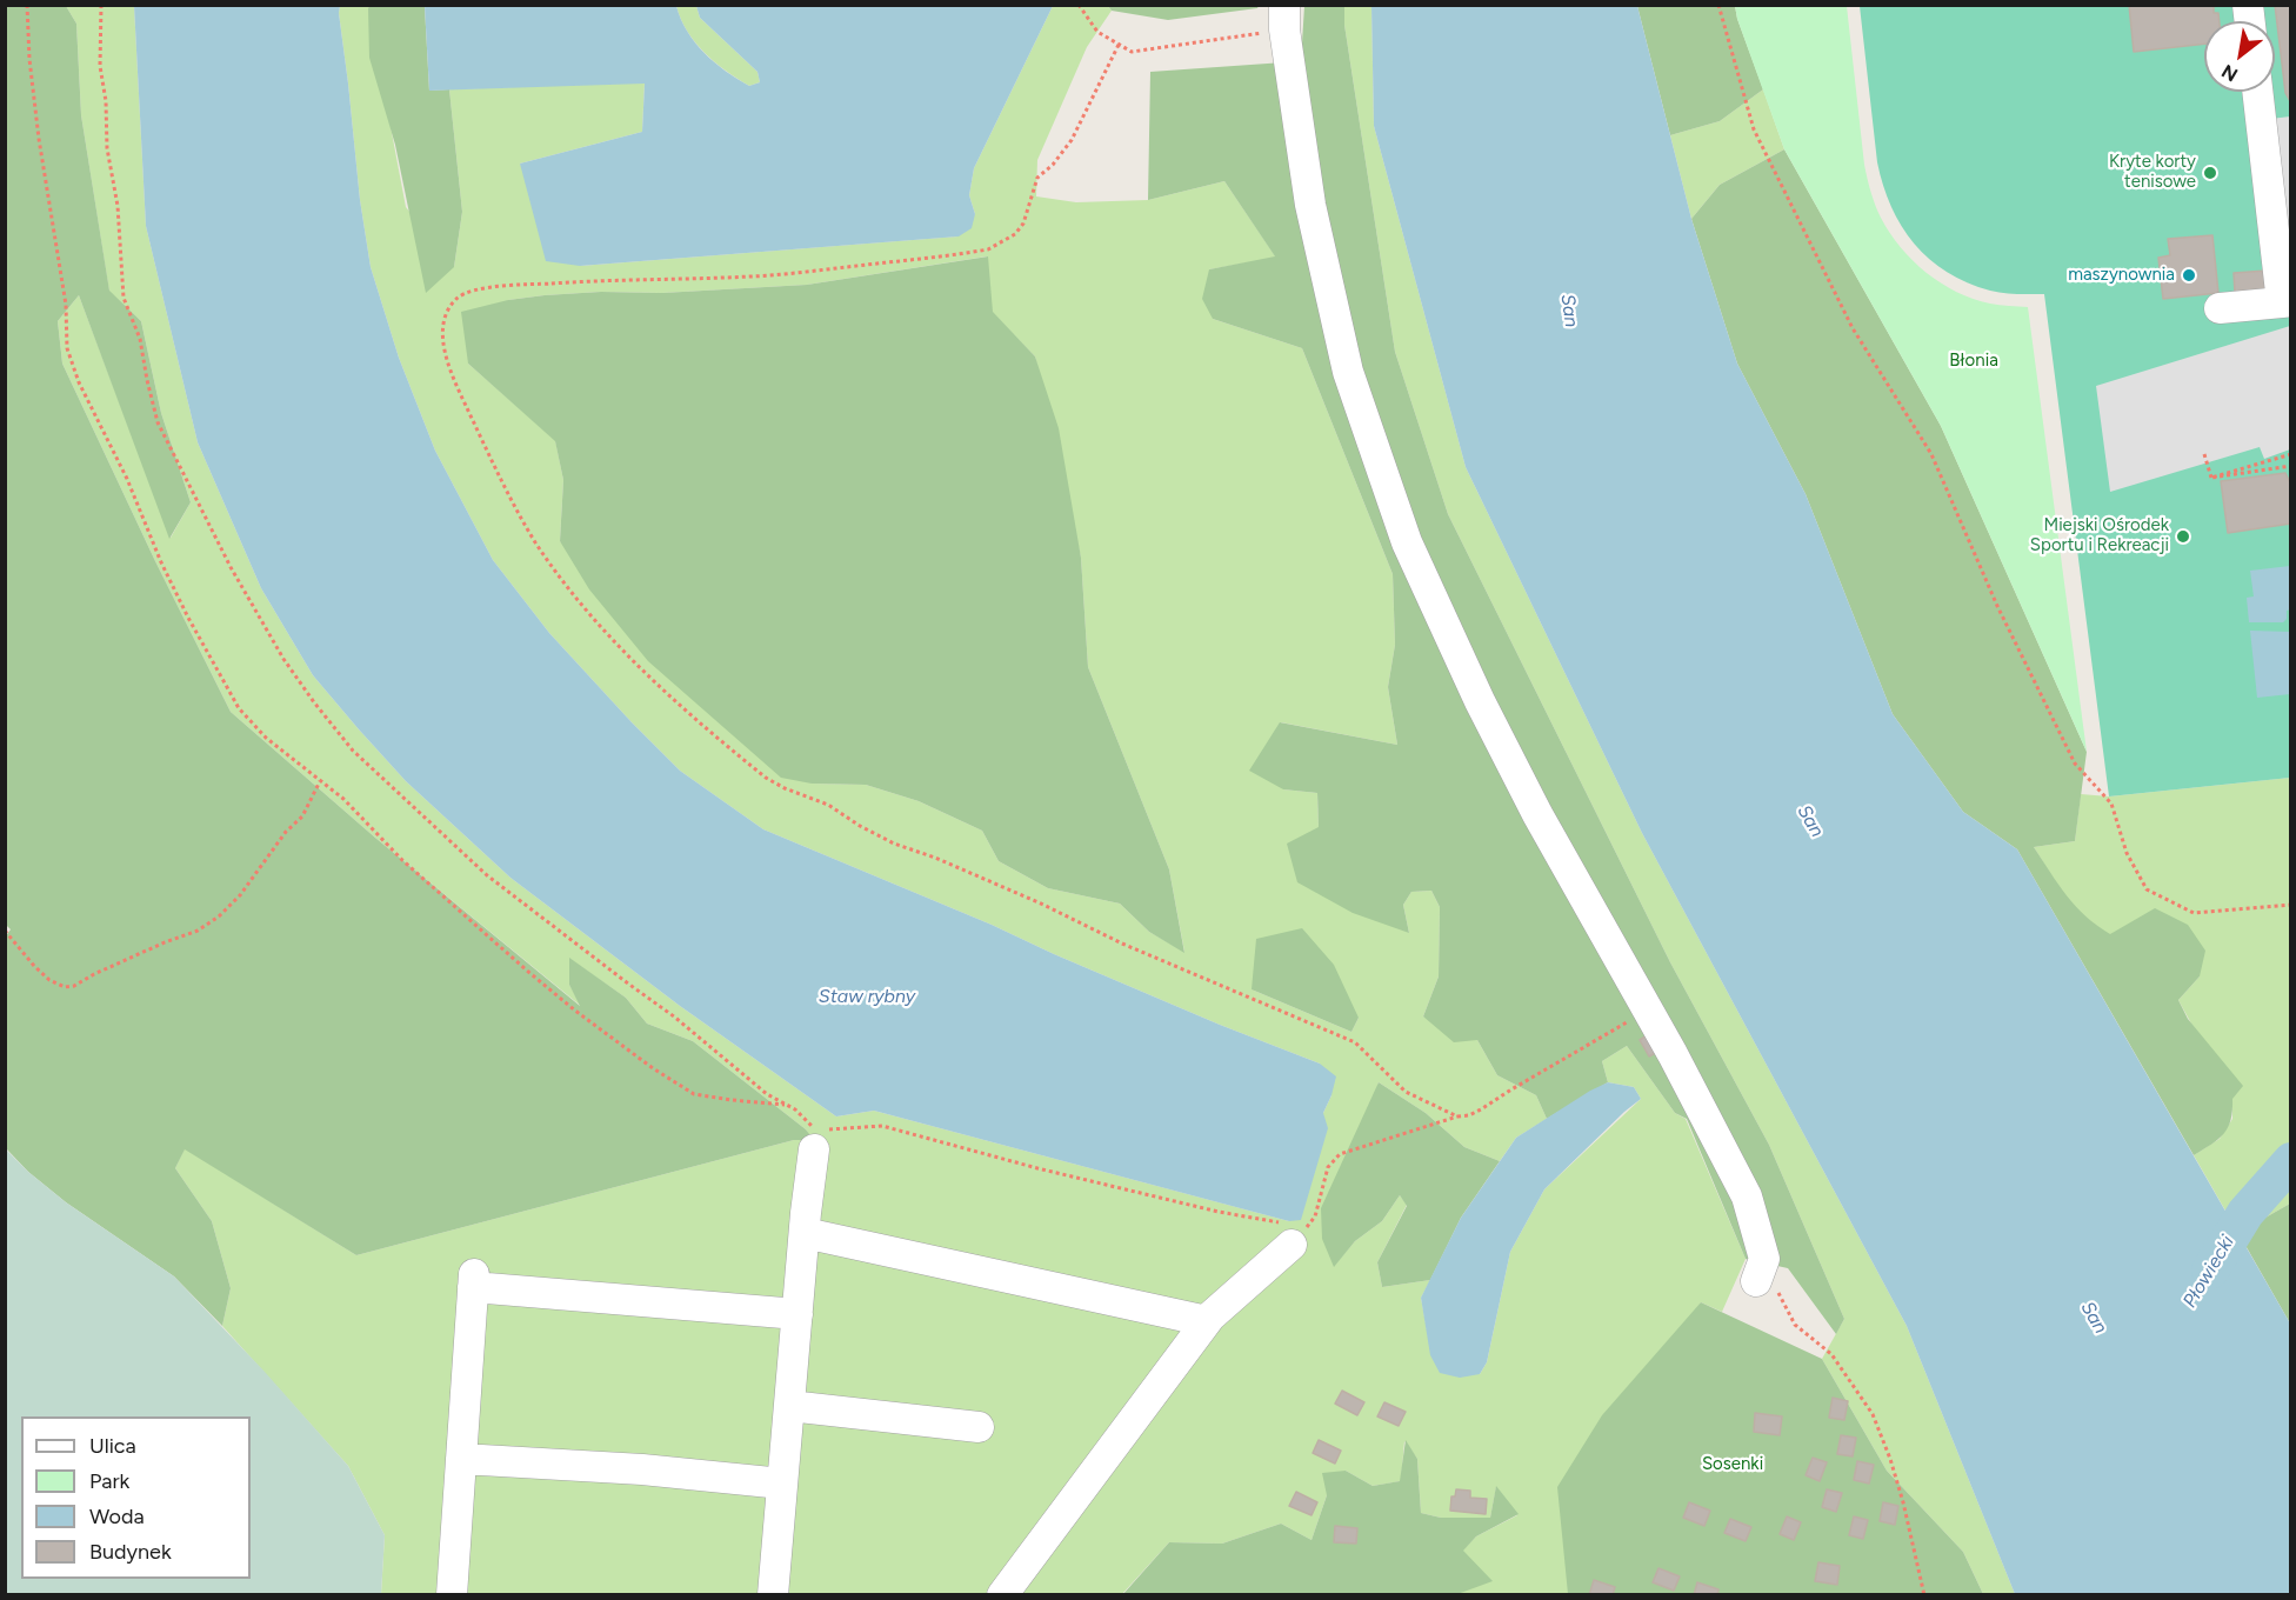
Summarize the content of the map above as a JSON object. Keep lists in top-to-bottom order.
{
  "water": ["San", "Staw rybny", "Płowiecki"],
  "parks": ["Błonia", "Sosenki"],
  "places": ["Kryte korty tenisowe", "maszynownia", "Miejski Ośrodek Sportu i Rekreacji"],
  "legend": [
    "Ulica",
    "Park",
    "Woda",
    "Budynek"
  ],
  "north": "bottom left"
}
